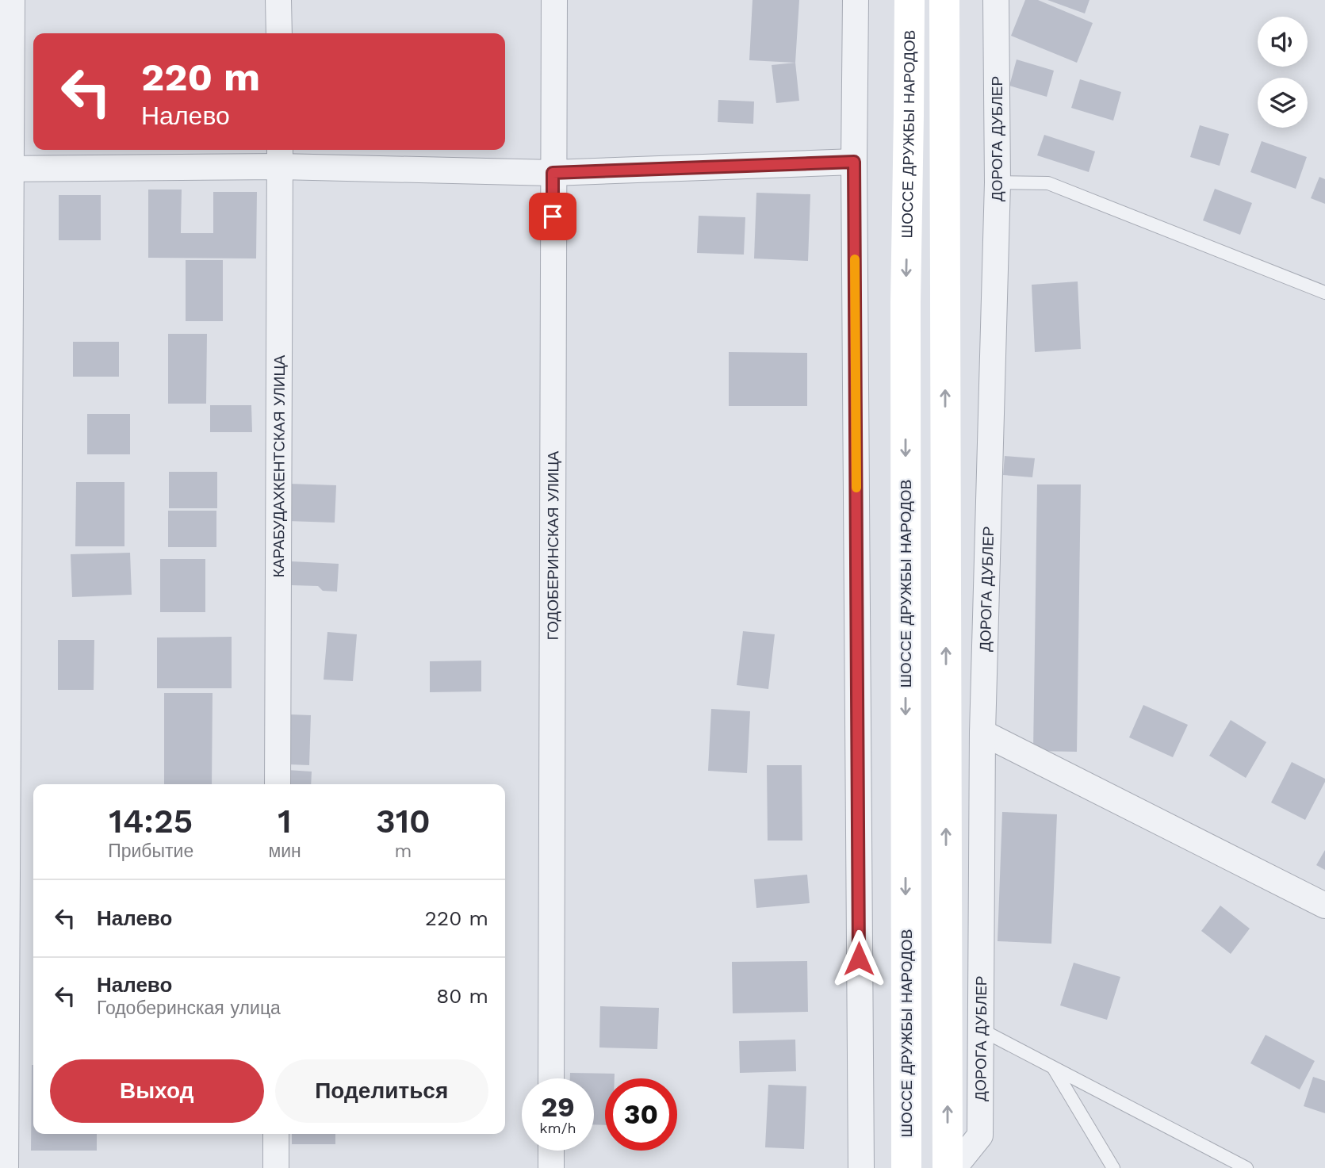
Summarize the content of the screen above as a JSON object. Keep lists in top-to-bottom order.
{
  "streets": {
    "main road": ["ШОССЕ ДРУЖБЫ НАРОДОВ"],
    "street": ["ДОРОГА ДУБЛЕР", "КАРАБУДАХКЕНТСКАЯ УЛИЦА", "ГОДОБЕРИНСКАЯ УЛИЦА"]
  },
  "page": {
    "turn": ["220 m", "Налево"],
    "eta": [
      "14:25",
      "Прибытие",
      "1",
      "мин",
      "310",
      "m"
    ],
    "list": [
      {
        "name": "Налево",
        "value": "220 m"
      },
      {
        "name": "Налево",
        "note": "Годоберинская улица",
        "value": "80 m"
      }
    ],
    "buttons": ["Выход", "Поделиться"],
    "speed": "29 km/h",
    "limit": "30"
  }
}
